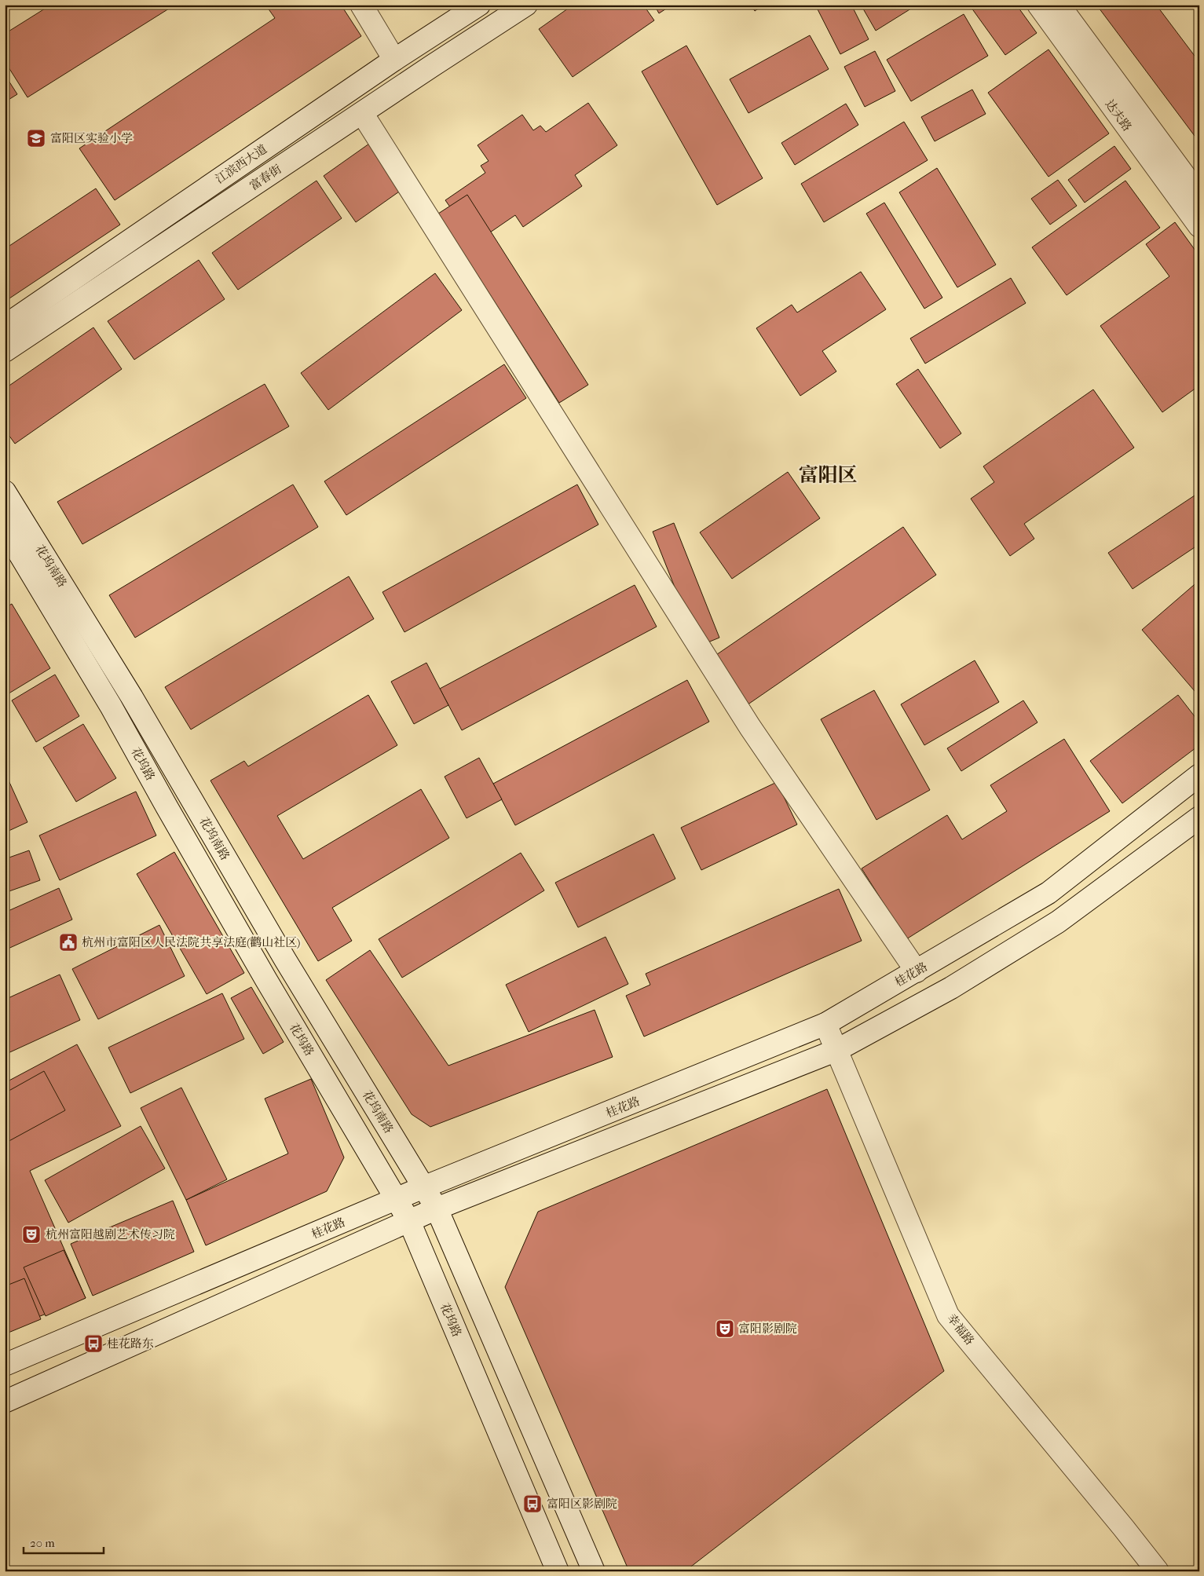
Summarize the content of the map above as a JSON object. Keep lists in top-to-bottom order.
{
  "streets": {
    "main road": [
      "达夫路",
      "江滨西大道",
      "富春街",
      "花坞南路",
      "花坞路",
      "桂花路",
      "幸福路"
    ]
  },
  "crossings": [
    ["花坞南路", "桂花路"],
    ["花坞路", "桂花路"],
    ["桂花路", "幸福路"]
  ],
  "districts": ["富阳区"],
  "places": {
    "school or university": ["富阳区实验小学"],
    "public building": ["杭州市富阳区人民法院共享法庭(鹳山社区)"],
    "theatre": ["杭州富阳越剧艺术传习院", "富阳影剧院"],
    "bus stop": ["桂花路东", "富阳区影剧院"]
  },
  "scale_bar": "20 m"
}
